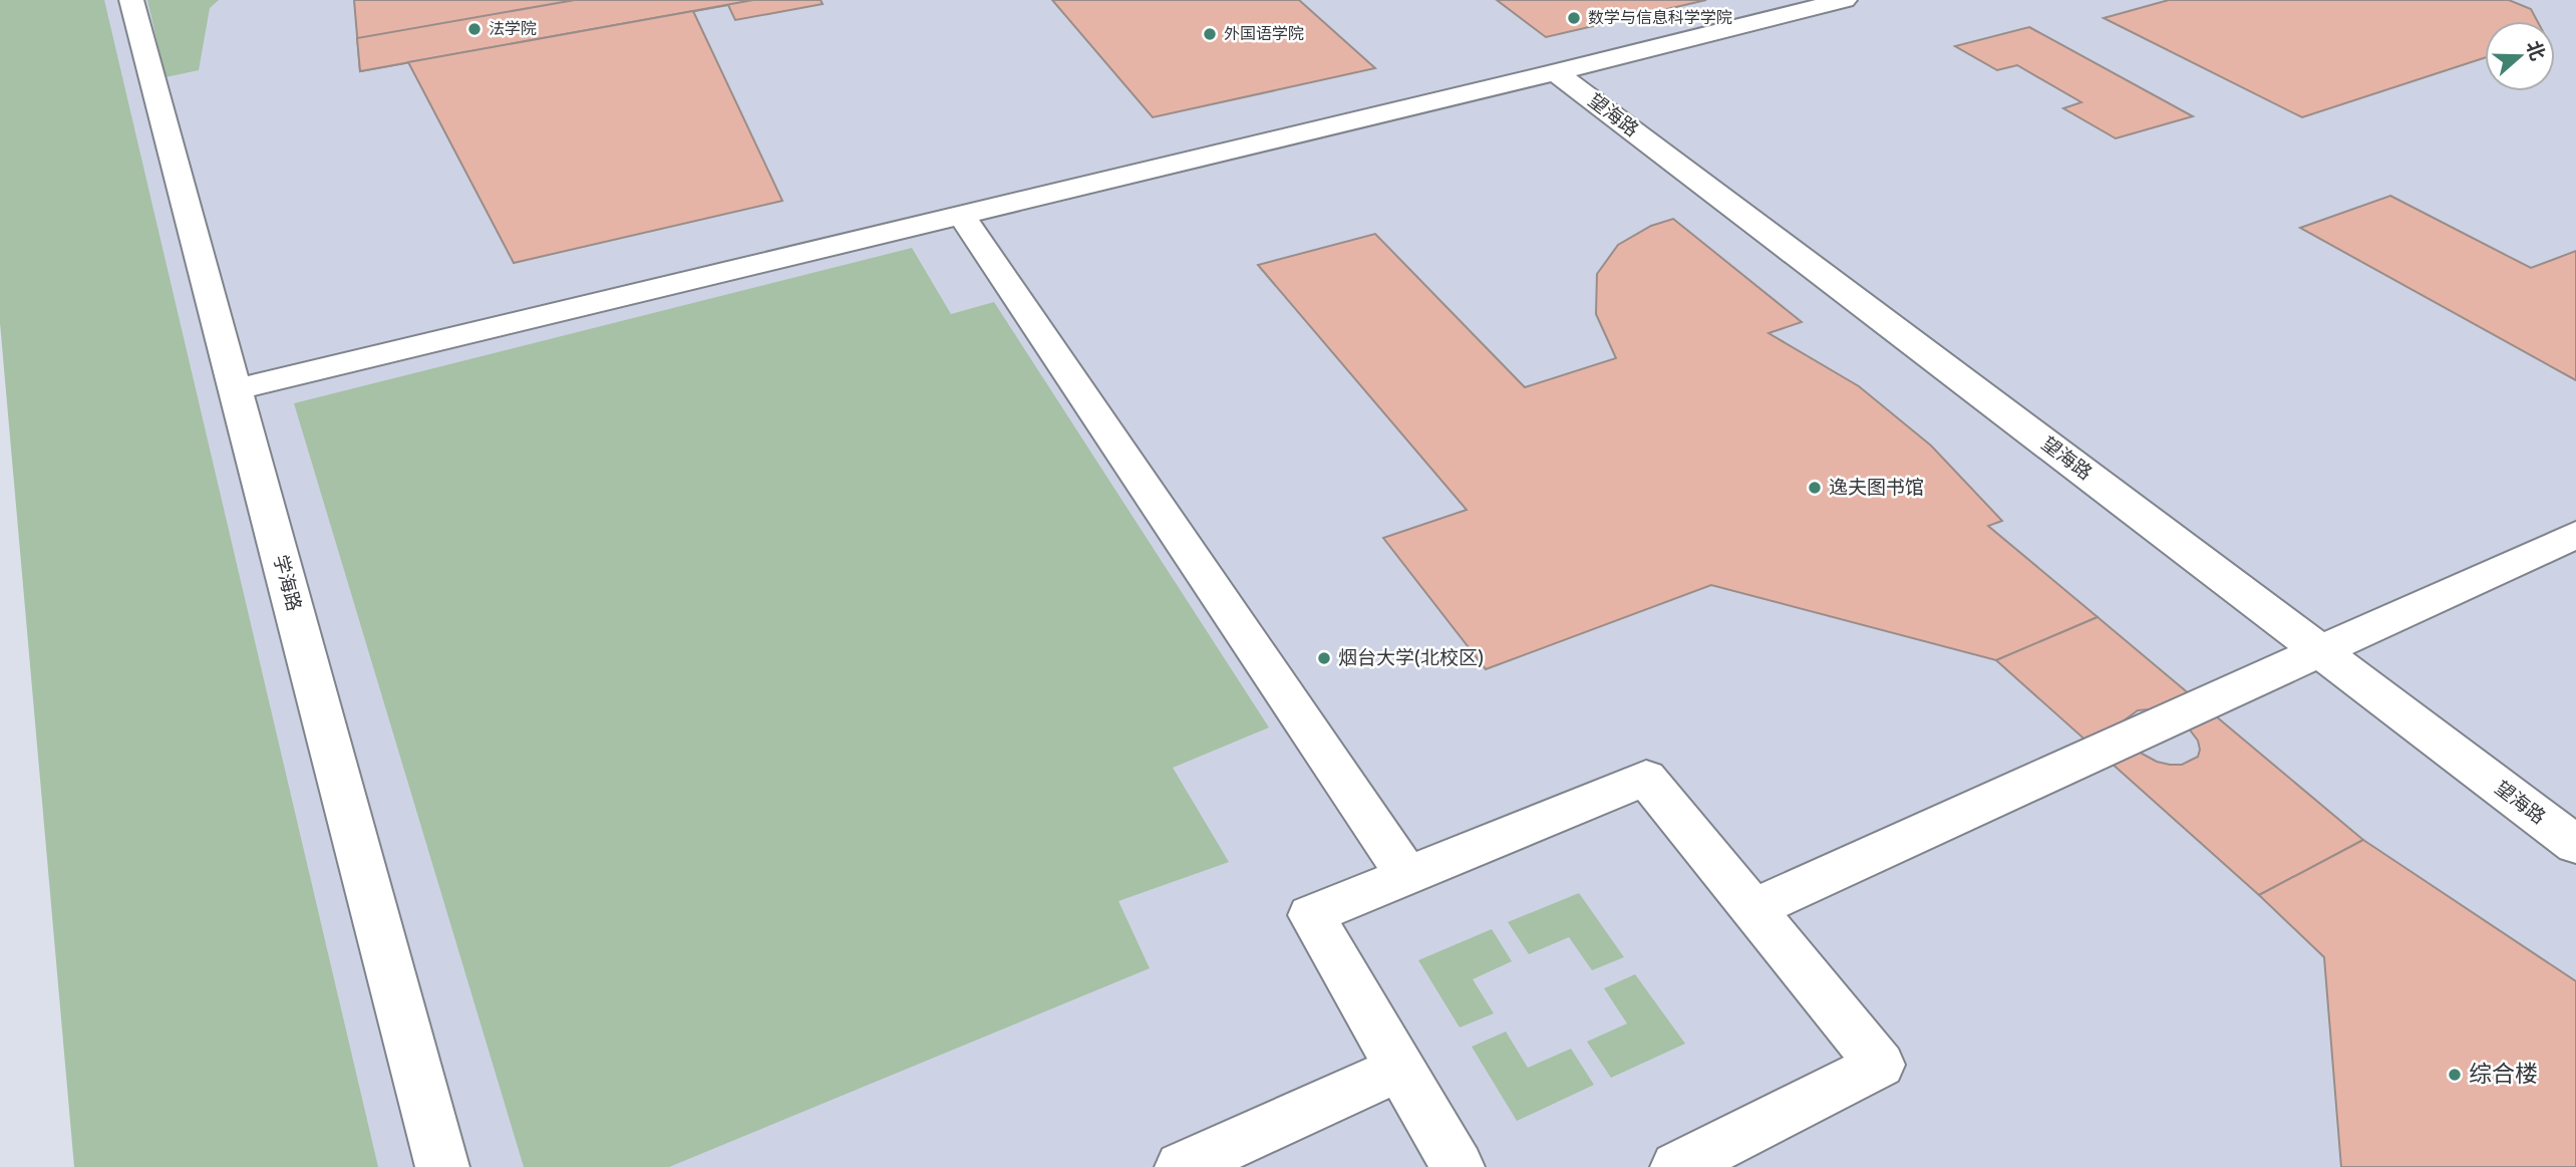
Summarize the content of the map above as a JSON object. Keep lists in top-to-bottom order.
{
  "streets": {
    "street": ["望海路", "学海路"]
  },
  "places": [
    "数学与信息科学学院",
    "法学院",
    "外国语学院",
    "逸夫图书馆",
    "烟台大学(北校区)",
    "综合楼"
  ],
  "north": "right"
}
